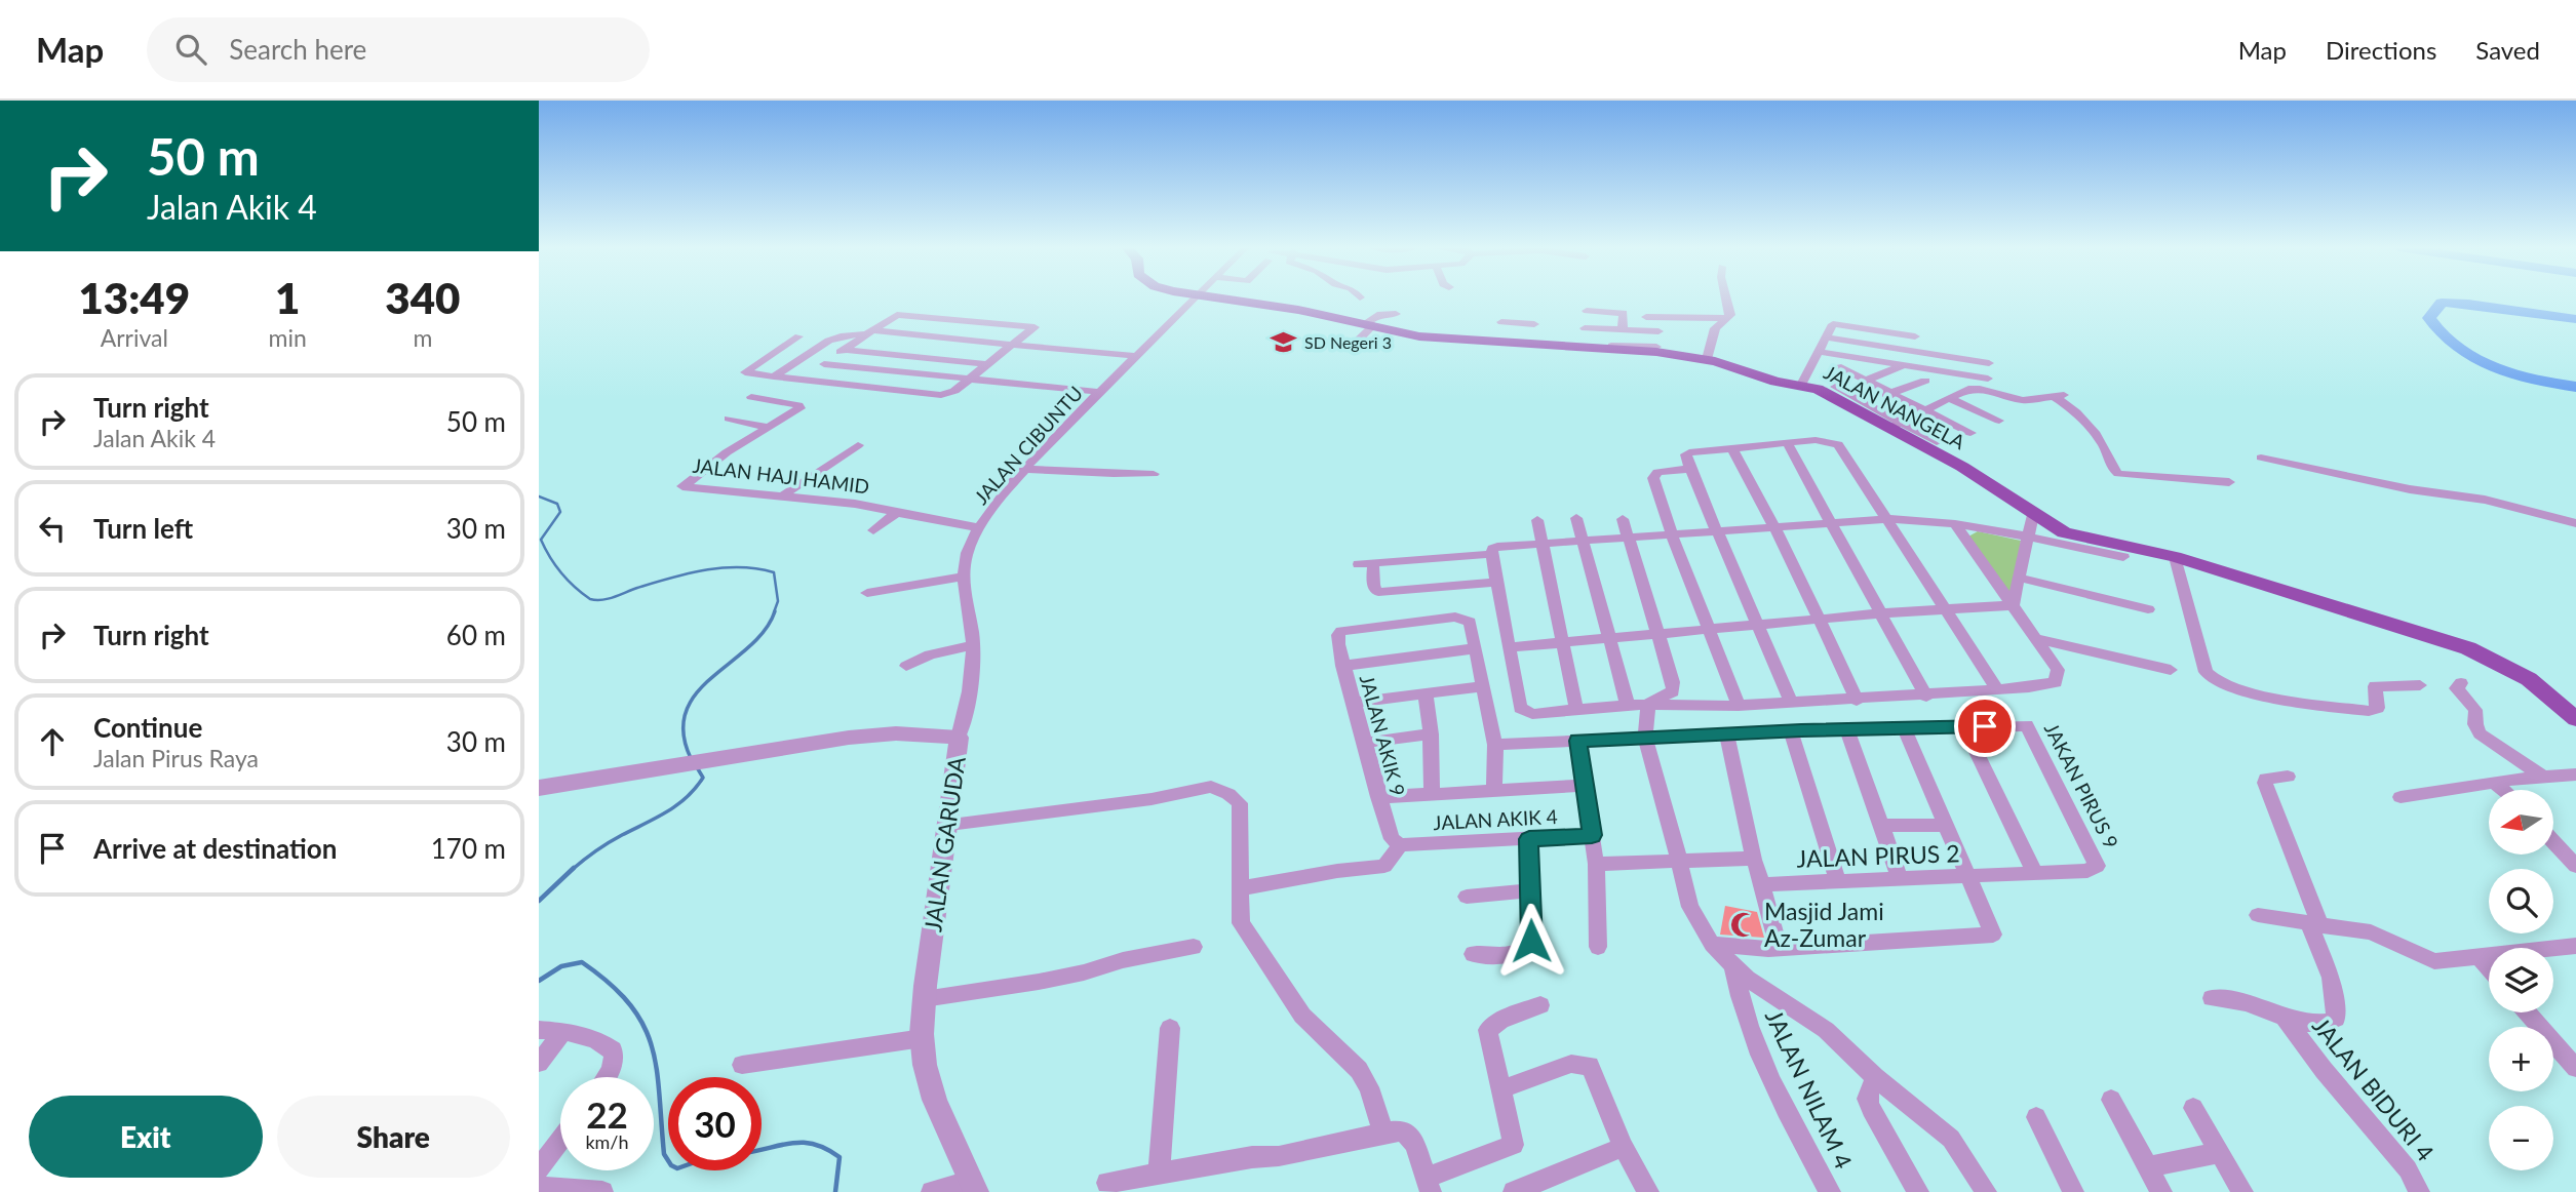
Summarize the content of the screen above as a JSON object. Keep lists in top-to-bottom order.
{
  "streets": {
    "main road": ["JALAN NANGELA"],
    "street": [
      "JALAN CIBUNTU",
      "JALAN HAJI HAMID",
      "JALAN AKIK 9",
      "JAKAN PIRUS 9",
      "JALAN AKIK 4",
      "JALAN GARUDA",
      "JALAN PIRUS 2",
      "JALAN NILAM 4",
      "JALAN BIDURI 4"
    ]
  },
  "crossings": [
    ["JALAN CIBUNTU", "JALAN HAJI HAMID"],
    ["JALAN CIBUNTU", "JALAN GARUDA"],
    ["JALAN AKIK 9", "JALAN AKIK 4"],
    ["JAKAN PIRUS 9", "JALAN PIRUS 2"]
  ],
  "places": {
    "school or university": ["SD Negeri 3"],
    "mosque": ["Masjid Jami Az-Zumar"]
  },
  "north": "left",
  "page": {
    "header": "Map",
    "search": "Search here",
    "nav": ["Map", "Directions", "Saved"],
    "turn": ["50 m", "Jalan Akik 4"],
    "eta": [
      "13:49",
      "Arrival",
      "1",
      "min",
      "340",
      "m"
    ],
    "list": [
      {
        "name": "Turn right",
        "note": "Jalan Akik 4",
        "value": "50 m"
      },
      {
        "name": "Turn left",
        "value": "30 m"
      },
      {
        "name": "Turn right",
        "value": "60 m"
      },
      {
        "name": "Continue",
        "note": "Jalan Pirus Raya",
        "value": "30 m"
      },
      {
        "name": "Arrive at destination",
        "value": "170 m"
      }
    ],
    "map_buttons": ["+", "−"],
    "speed": "22 km/h",
    "limit": "30",
    "buttons": ["Exit", "Share"]
  }
}
